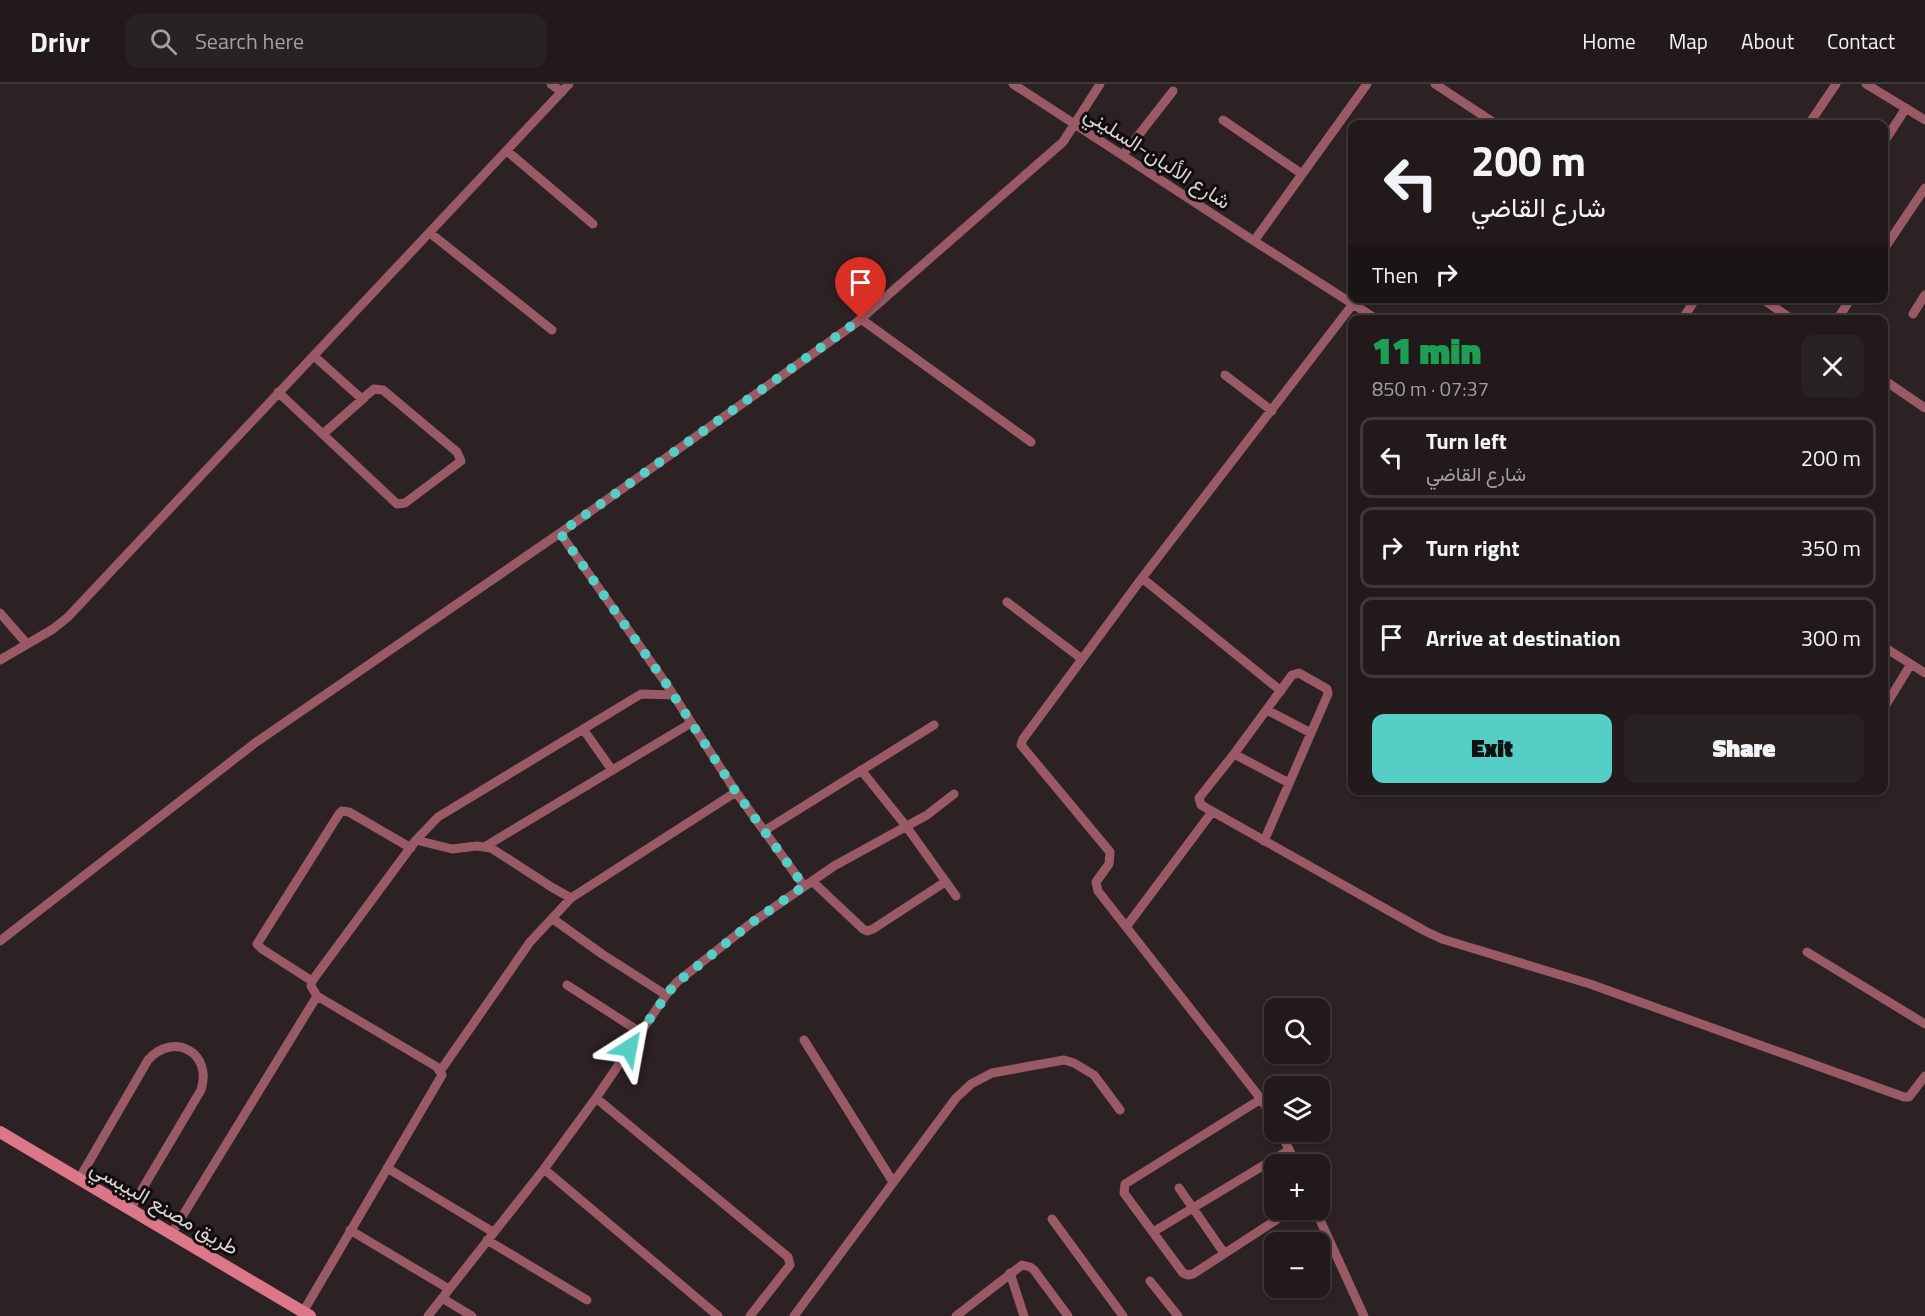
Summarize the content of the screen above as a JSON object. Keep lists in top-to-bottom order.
{
  "streets": {
    "main road": ["طريق مصنع البيبسي"],
    "street": ["شارع الألبان-السليني"]
  },
  "page": {
    "header": "Drivr",
    "search": "Search here",
    "nav": [
      "Home",
      "Map",
      "About",
      "Contact"
    ],
    "turn": ["200 m", "شارع القاضي"],
    "then": "Then",
    "heading": ["11 min", "850 m · 07:37"],
    "list": [
      {
        "name": "Turn left",
        "note": "شارع القاضي",
        "value": "200 m"
      },
      {
        "name": "Turn right",
        "value": "350 m"
      },
      {
        "name": "Arrive at destination",
        "value": "300 m"
      }
    ],
    "buttons": ["Exit", "Share"],
    "map_buttons": ["+", "−"]
  }
}
